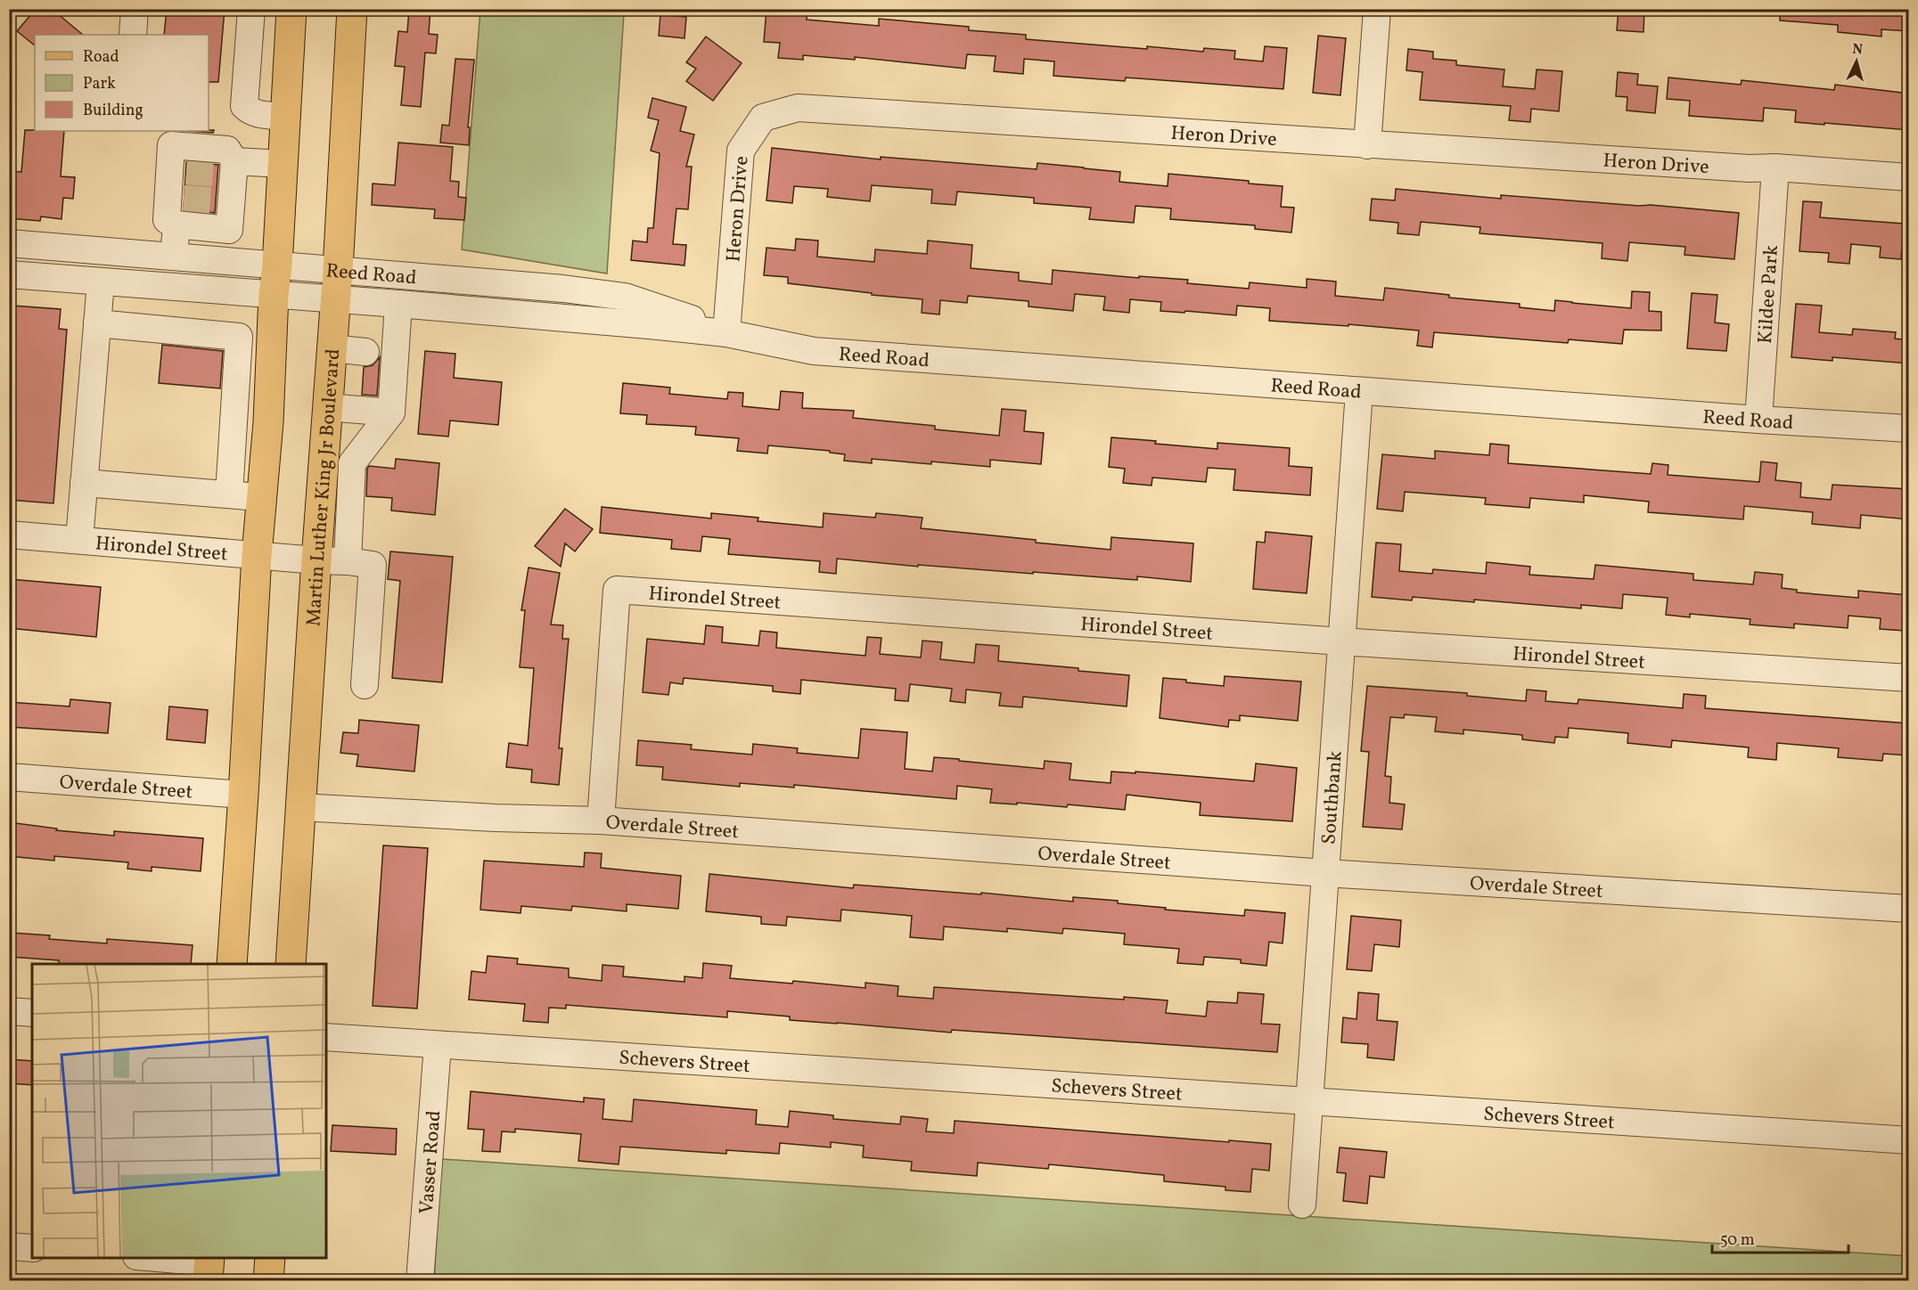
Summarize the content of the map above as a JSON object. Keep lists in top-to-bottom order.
{
  "streets": {
    "main road": ["Martin Luther King Jr Boulevard"],
    "street": [
      "Heron Drive",
      "Reed Road",
      "Kildee Park",
      "Hirondel Street",
      "Overdale Street",
      "Southbank",
      "Schevers Street",
      "Vasser Road"
    ]
  },
  "crossings": [
    ["Heron Drive", "Reed Road"],
    ["Heron Drive", "Kildee Park"],
    ["Reed Road", "Kildee Park"],
    ["Reed Road", "Martin Luther King Jr Boulevard"],
    ["Reed Road", "Southbank"],
    ["Martin Luther King Jr Boulevard", "Hirondel Street"],
    ["Martin Luther King Jr Boulevard", "Overdale Street"],
    ["Hirondel Street", "Overdale Street"],
    ["Hirondel Street", "Southbank"],
    ["Overdale Street", "Southbank"],
    ["Southbank", "Schevers Street"],
    ["Schevers Street", "Vasser Road"]
  ],
  "legend": ["Road", "Park", "Building"],
  "scale_bar": "50 m",
  "north": "top"
}
